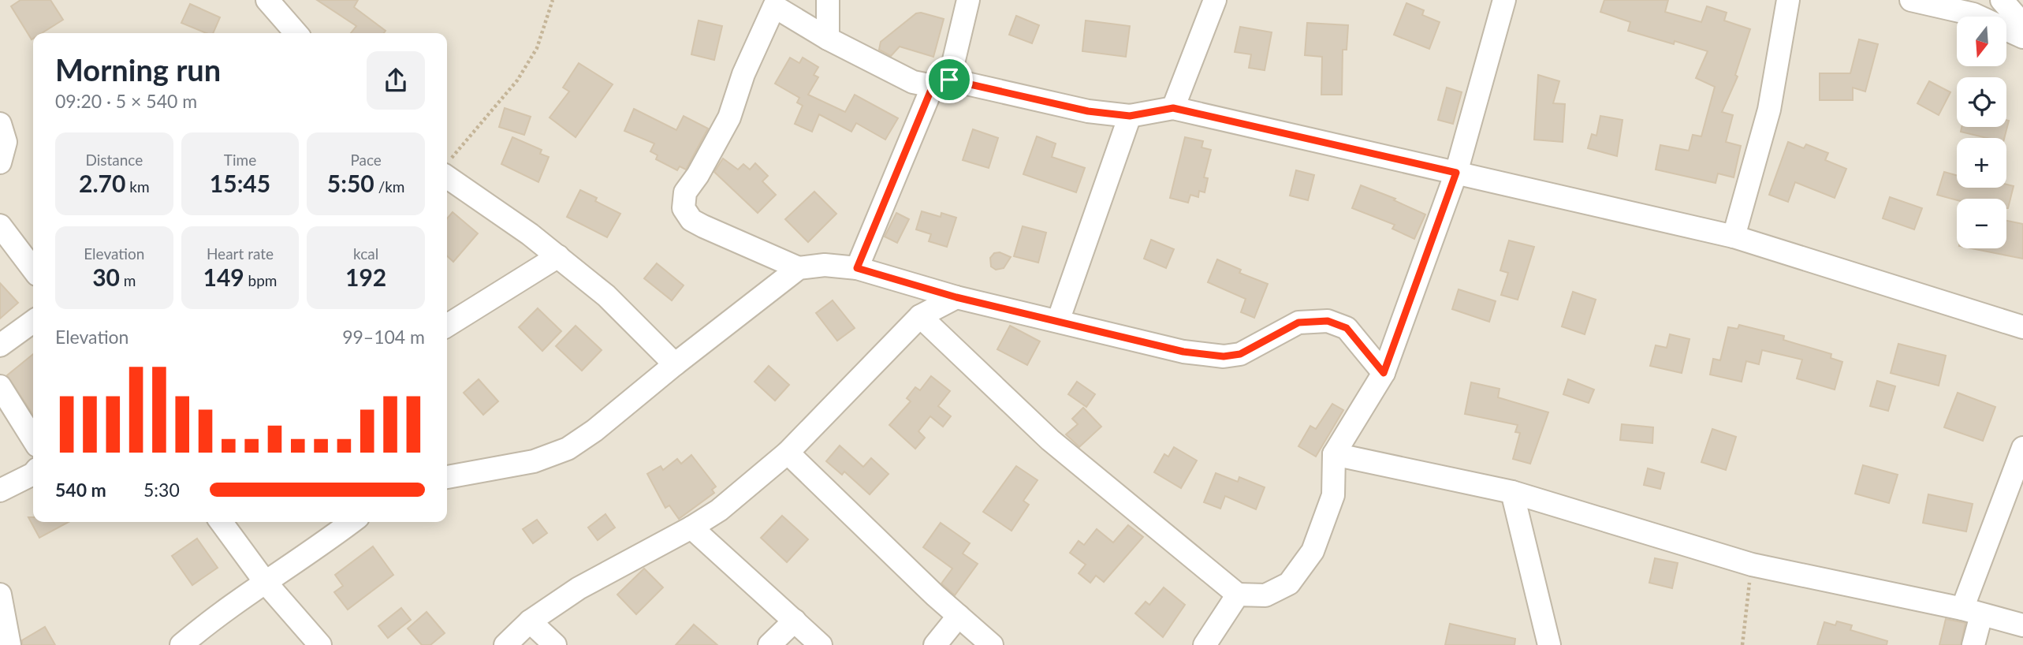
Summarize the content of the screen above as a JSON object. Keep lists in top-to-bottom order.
{
  "north": "bottom",
  "page": {
    "map_buttons": ["+", "−"],
    "heading": ["Morning run", "09:20 · 5 × 540 m"],
    "stats": [
      ["Distance", "2.70 km"],
      ["Time", "15:45"],
      ["Pace", "5:50 /km"],
      ["Elevation", "30 m"],
      ["Heart rate", "149 bpm"],
      ["kcal", "192"]
    ],
    "chart": ["Elevation", "99–104 m"],
    "list": [
      {
        "name": "540 m",
        "note": "5:30"
      }
    ]
  }
}
